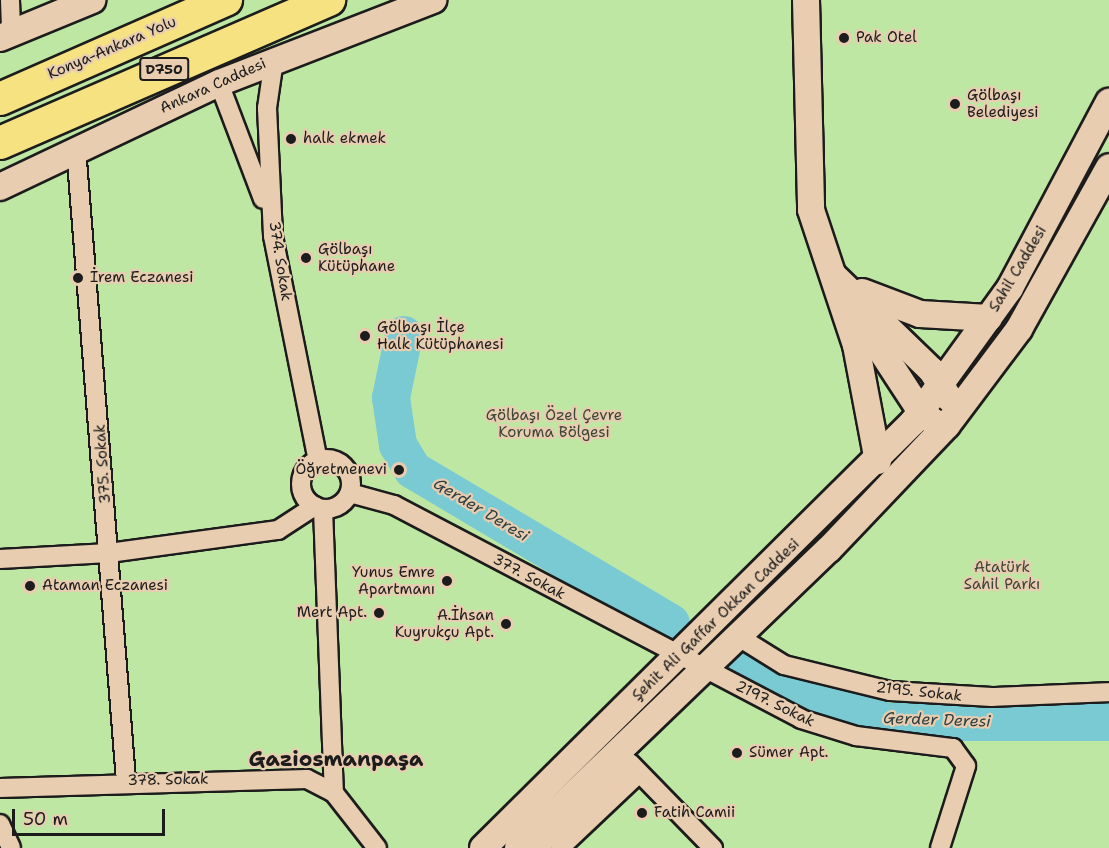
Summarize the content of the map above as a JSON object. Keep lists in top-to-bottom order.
{
  "streets": {
    "highway": ["Konya-Ankara Yolu", "D750"],
    "street": [
      "Ankara Caddesi",
      "374. Sokak",
      "Sahil Caddesi",
      "375. Sokak",
      "377. Sokak",
      "Şehit Ali Gaffar Okkan Caddesi",
      "2195. Sokak",
      "2197. Sokak",
      "378. Sokak"
    ]
  },
  "crossings": [
    ["Ankara Caddesi", "374. Sokak"],
    ["Ankara Caddesi", "375. Sokak"],
    ["374. Sokak", "377. Sokak"],
    ["Sahil Caddesi", "Şehit Ali Gaffar Okkan Caddesi"],
    ["375. Sokak", "378. Sokak"],
    ["377. Sokak", "Şehit Ali Gaffar Okkan Caddesi"],
    ["377. Sokak", "2197. Sokak"],
    ["Şehit Ali Gaffar Okkan Caddesi", "2195. Sokak"],
    ["Şehit Ali Gaffar Okkan Caddesi", "2197. Sokak"]
  ],
  "districts": ["Gaziosmanpaşa"],
  "water": ["Gerder Deresi"],
  "parks": ["Gölbaşı Özel Çevre Koruma Bölgesi", "Atatürk Sahil Parkı"],
  "places": [
    "Pak Otel",
    "Gölbaşı Belediyesi",
    "halk ekmek",
    "Gölbaşı Kütüphane",
    "İrem Eczanesi",
    "Gölbaşı İlçe Halk Kütüphanesi",
    "Öğretmenevi",
    "Yunus Emre Apartmanı",
    "Ataman Eczanesi",
    "Mert Apt.",
    "A.İhsan Kuyrukçu Apt.",
    "Sümer Apt.",
    "Fatih Camii"
  ],
  "scale_bar": "50 m"
}
